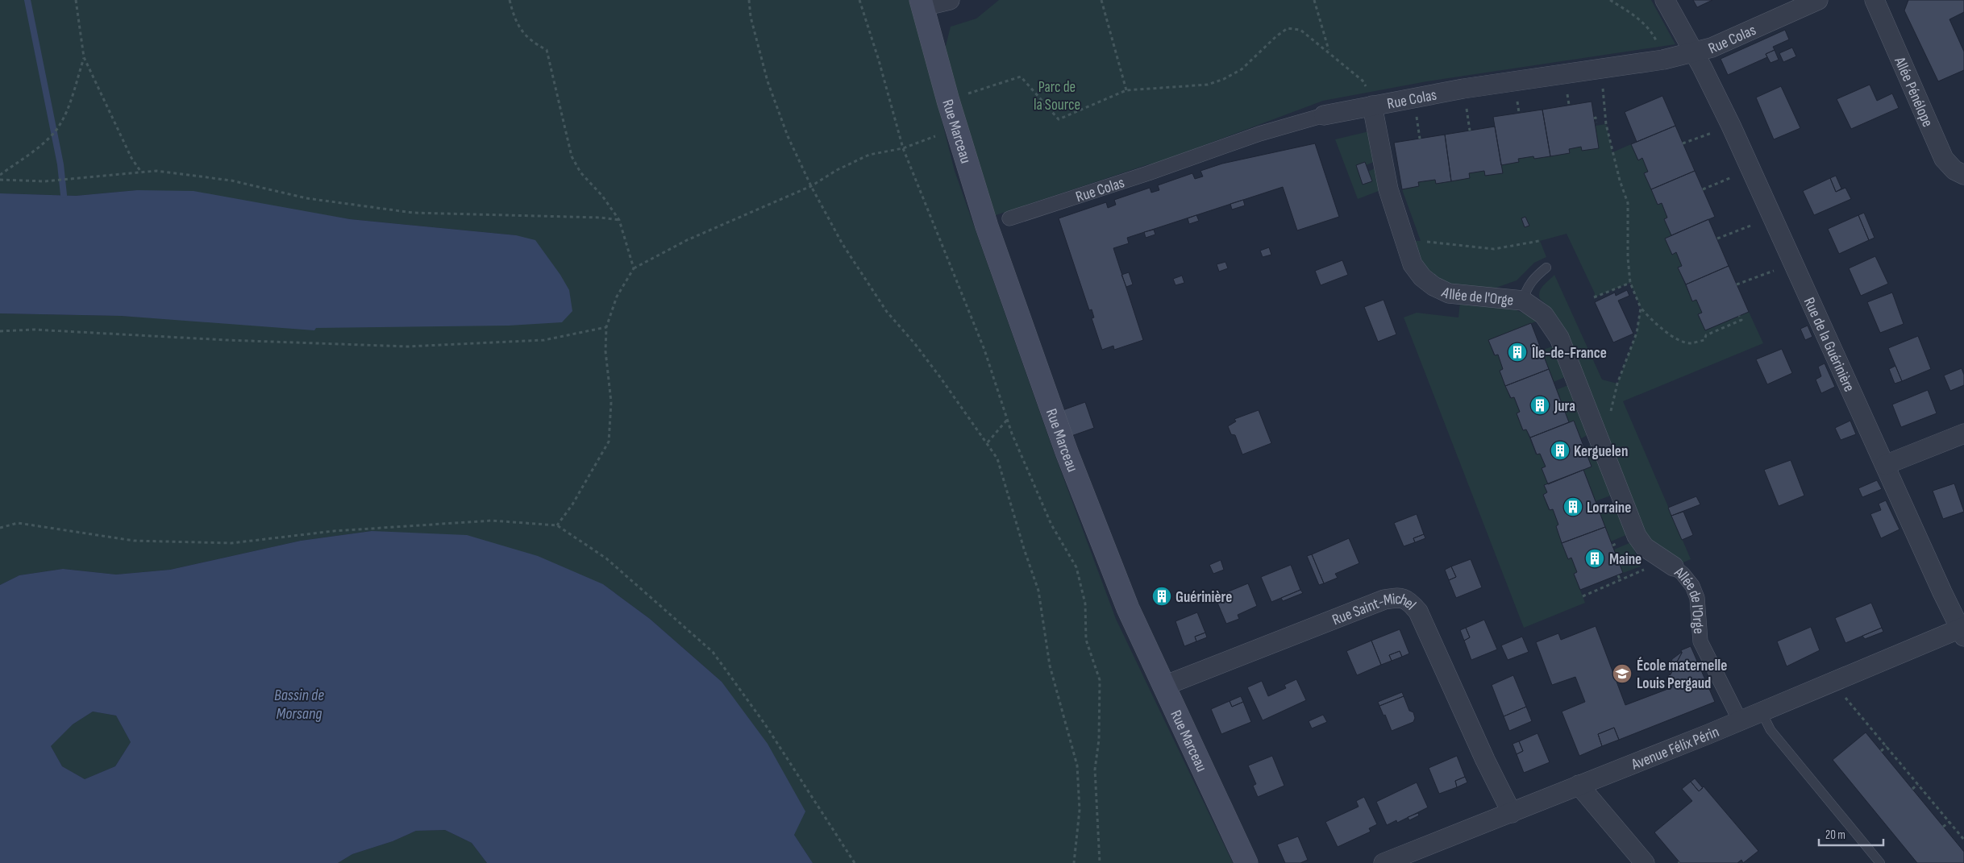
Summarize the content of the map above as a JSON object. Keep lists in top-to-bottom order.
{
  "streets": {
    "main road": ["Rue Marceau"],
    "street": [
      "Rue Colas",
      "Allée Pénélope",
      "Allée de l'Orge",
      "Rue de la Guérinière",
      "Rue Saint-Michel",
      "Avenue Félix Périn"
    ]
  },
  "crossings": [
    ["Rue Colas", "Allée de l'Orge"],
    ["Rue Colas", "Rue de la Guérinière"],
    ["Rue Marceau", "Rue Saint-Michel"],
    ["Allée de l'Orge", "Avenue Félix Périn"],
    ["Rue de la Guérinière", "Avenue Félix Périn"],
    ["Rue Saint-Michel", "Avenue Félix Périn"]
  ],
  "water": ["Bassin de Morsang"],
  "parks": ["Parc de la Source"],
  "places": {
    "building": [
      "Île-de-France",
      "Jura",
      "Kerguelen",
      "Lorraine",
      "Maine",
      "Guérinière"
    ],
    "school or university": ["École maternelle Louis Pergaud"]
  },
  "scale_bar": "20 m"
}
